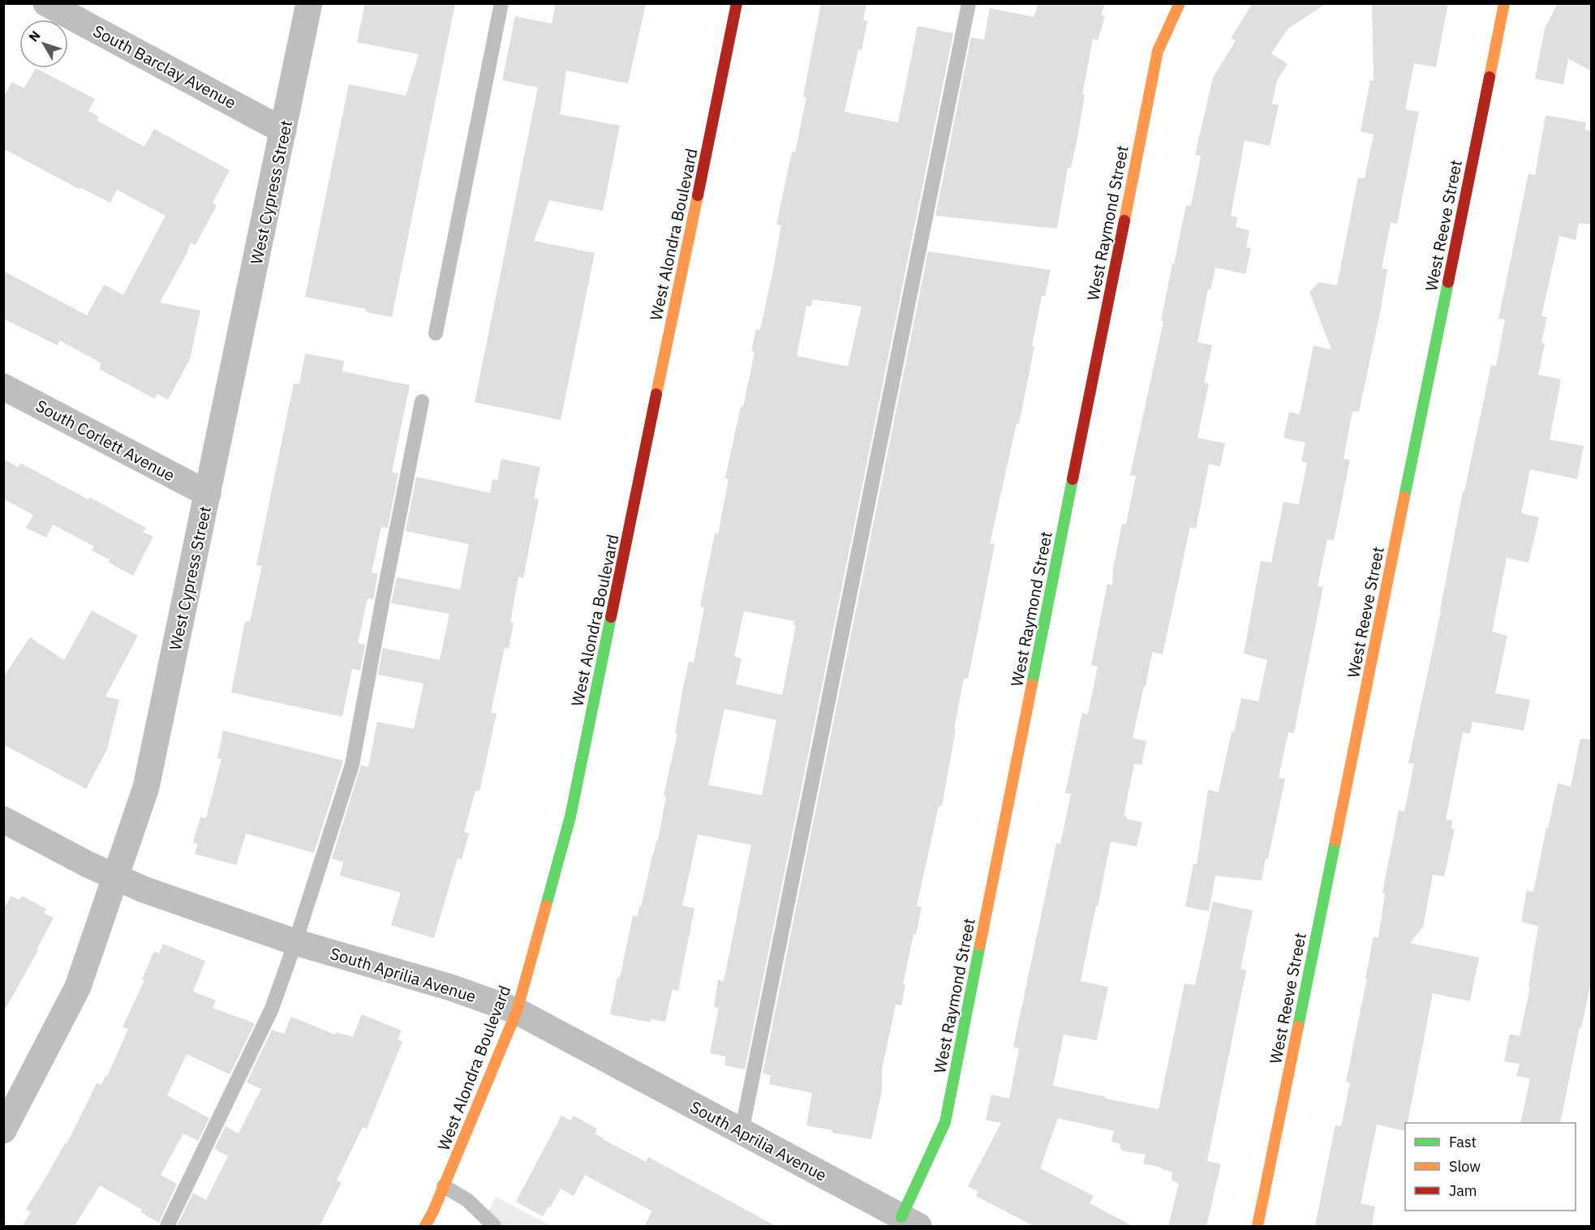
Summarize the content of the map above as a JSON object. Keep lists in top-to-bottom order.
{
  "streets": {
    "street": [
      "South Barclay Avenue",
      "West Cypress Street",
      "West Raymond Street",
      "West Reeve Street",
      "West Alondra Boulevard",
      "South Corlett Avenue",
      "South Aprilia Avenue"
    ]
  },
  "crossings": [
    ["South Barclay Avenue", "West Cypress Street"],
    ["West Cypress Street", "South Corlett Avenue"],
    ["West Cypress Street", "South Aprilia Avenue"],
    ["West Raymond Street", "South Aprilia Avenue"],
    ["West Alondra Boulevard", "South Aprilia Avenue"]
  ],
  "legend": ["Fast", "Slow", "Jam"],
  "north": "top left"
}
